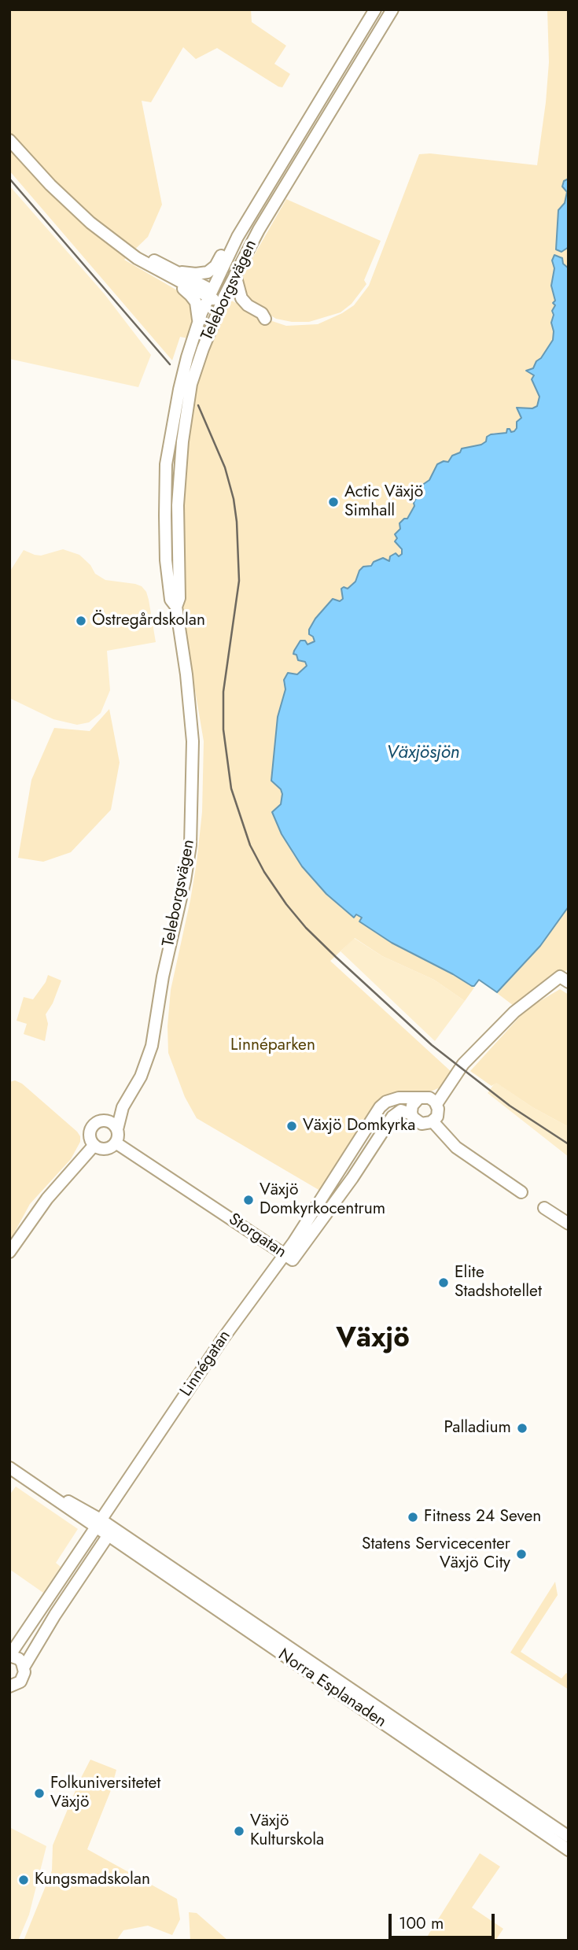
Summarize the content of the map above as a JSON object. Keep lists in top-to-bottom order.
{
  "streets": {
    "main road": [
      "Teleborgsvägen",
      "Storgatan",
      "Linnégatan",
      "Norra Esplanaden"
    ]
  },
  "crossings": [
    ["Teleborgsvägen", "Storgatan"],
    ["Storgatan", "Linnégatan"],
    ["Linnégatan", "Norra Esplanaden"]
  ],
  "districts": ["Växjö"],
  "water": ["Växjösjön"],
  "parks": ["Linnéparken"],
  "places": [
    "Actic Växjö Simhall",
    "Östregårdskolan",
    "Växjö Domkyrka",
    "Växjö Domkyrkocentrum",
    "Elite Stadshotellet",
    "Palladium",
    "Fitness 24 Seven",
    "Statens Servicecenter Växjö City",
    "Folkuniversitetet Växjö",
    "Växjö Kulturskola",
    "Kungsmadskolan"
  ],
  "scale_bar": "100 m"
}
